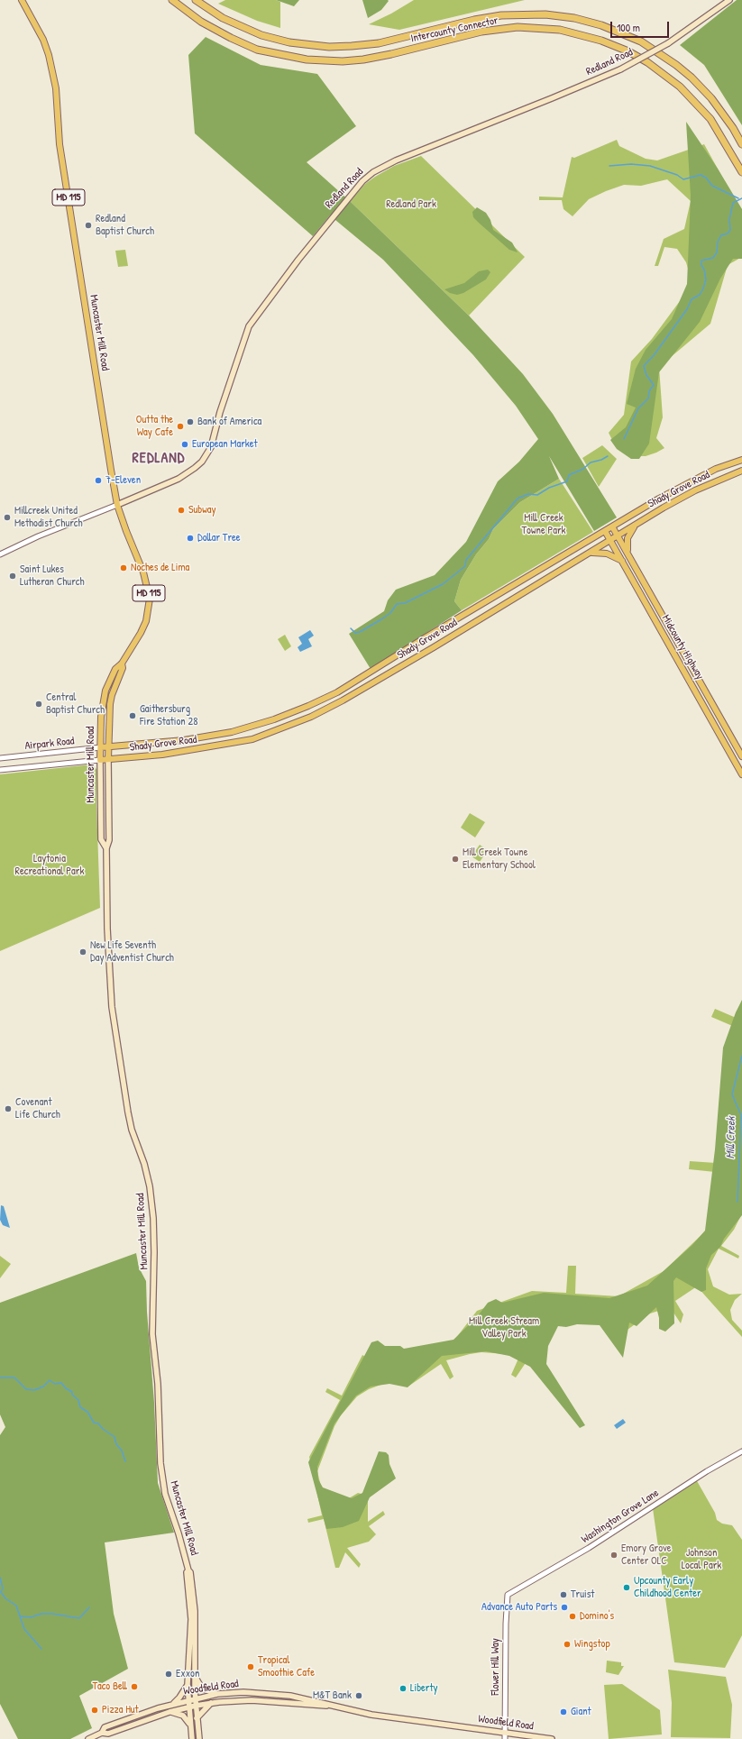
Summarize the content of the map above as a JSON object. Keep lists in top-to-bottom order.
{
  "streets": {
    "highway": ["Intercounty Connector"],
    "main road": [
      "Redland Road",
      "MD 115",
      "Muncaster Mill Road",
      "Shady Grove Road",
      "Midcounty Highway",
      "Woodfield Road"
    ],
    "street": ["Airpark Road", "Washington Grove Lane", "Flower Hill Way"]
  },
  "crossings": [
    ["Redland Road", "Muncaster Mill Road"],
    ["Muncaster Mill Road", "Shady Grove Road"],
    ["Muncaster Mill Road", "Airpark Road"],
    ["Muncaster Mill Road", "Woodfield Road"],
    ["Shady Grove Road", "Midcounty Highway"],
    ["Shady Grove Road", "Airpark Road"],
    ["Washington Grove Lane", "Flower Hill Way"],
    ["Flower Hill Way", "Woodfield Road"]
  ],
  "districts": ["REDLAND"],
  "water": ["Mill Creek"],
  "parks": [
    "Redland Park",
    "Mill Creek Towne Park",
    "Laytonia Recreational Park",
    "Mill Creek Stream Valley Park",
    "Johnson Local Park"
  ],
  "places": [
    "Redland Baptist Church",
    "Bank of America",
    "Outta the Way Cafe",
    "European Market",
    "7-Eleven",
    "Subway",
    "Millcreek United Methodist Church",
    "Dollar Tree",
    "Noches de Lima",
    "Saint Lukes Lutheran Church",
    "Central Baptist Church",
    "Gaithersburg Fire Station 28",
    "Mill Creek Towne Elementary School",
    "New Life Seventh Day Adventist Church",
    "Covenant Life Church",
    "Emory Grove Center OLC",
    "Upcounty Early Childhood Center",
    "Truist",
    "Advance Auto Parts",
    "Domino's",
    "Wingstop",
    "Tropical Smoothie Cafe",
    "Exxon",
    "Taco Bell",
    "Liberty",
    "M&T Bank",
    "Pizza Hut",
    "Giant"
  ],
  "scale_bar": "100 m"
}
